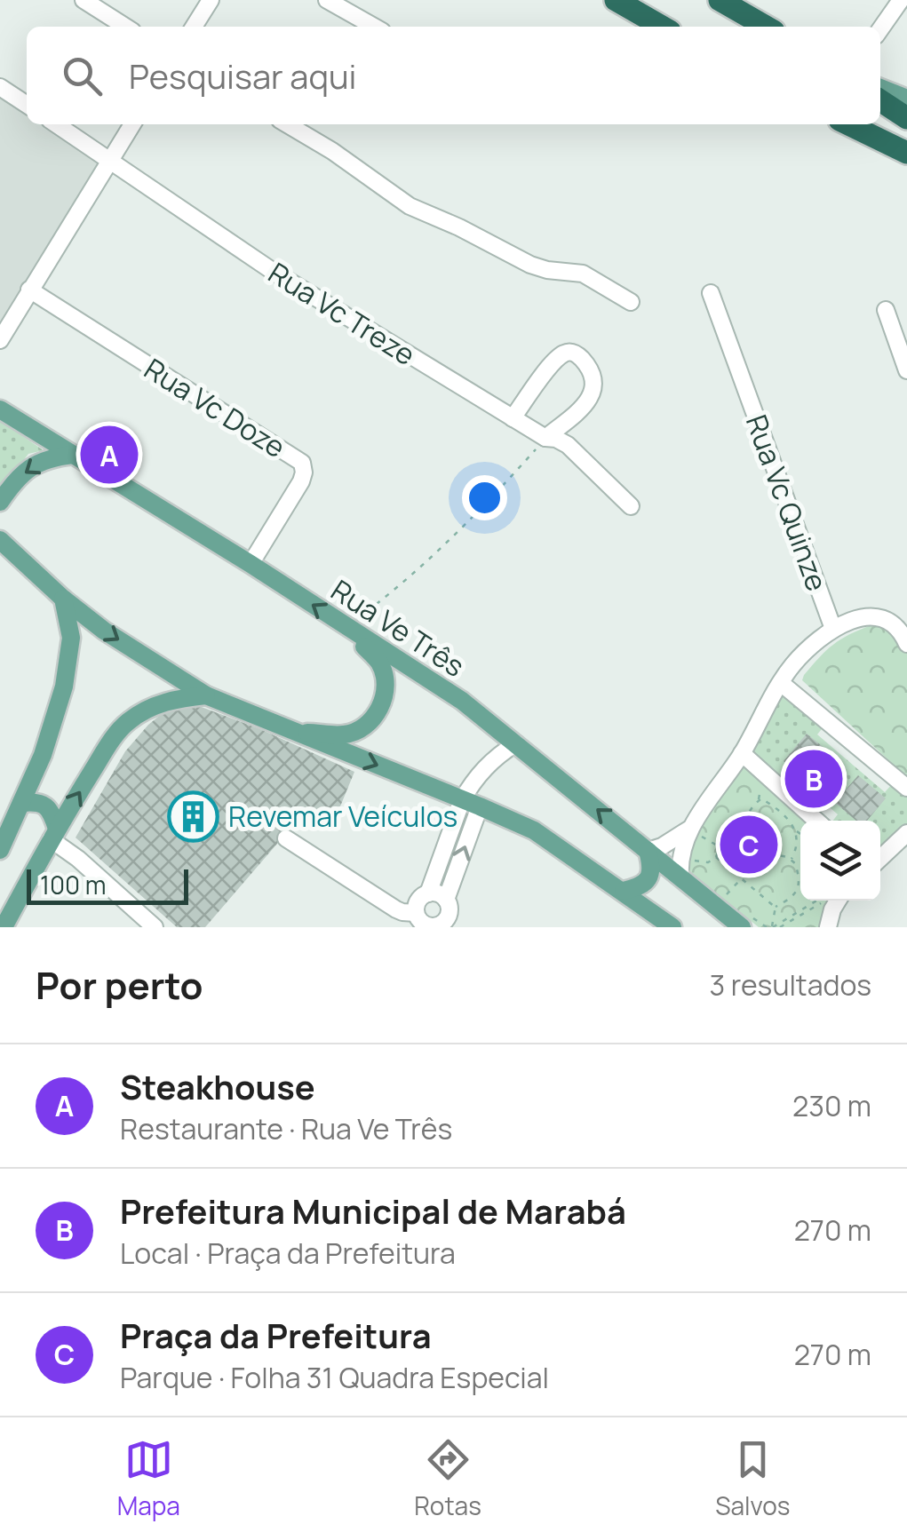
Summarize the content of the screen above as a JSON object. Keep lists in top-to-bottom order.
{
  "streets": {
    "main road": ["Rua Ve Três"],
    "street": ["Rua Vc Treze", "Rua Vc Doze", "Rua Vc Quinze"]
  },
  "crossings": [
    ["Rua Vc Doze", "Rua Ve Três"]
  ],
  "places": {
    "building": ["Revemar Veículos"]
  },
  "scale_bar": "100 m",
  "page": {
    "search": "Pesquisar aqui",
    "pins": ["A", "B", "C"],
    "scale": "100 m",
    "heading": ["Por perto", "3 resultados"],
    "list": [
      {
        "mark": "A",
        "name": "Steakhouse",
        "note": "Restaurante · Rua Ve Três",
        "value": "230 m"
      },
      {
        "mark": "B",
        "name": "Prefeitura Municipal de Marabá",
        "note": "Local · Praça da Prefeitura",
        "value": "270 m"
      },
      {
        "mark": "C",
        "name": "Praça da Prefeitura",
        "note": "Parque · Folha 31 Quadra Especial",
        "value": "270 m"
      }
    ],
    "nav": ["Mapa", "Rotas", "Salvos"]
  }
}
